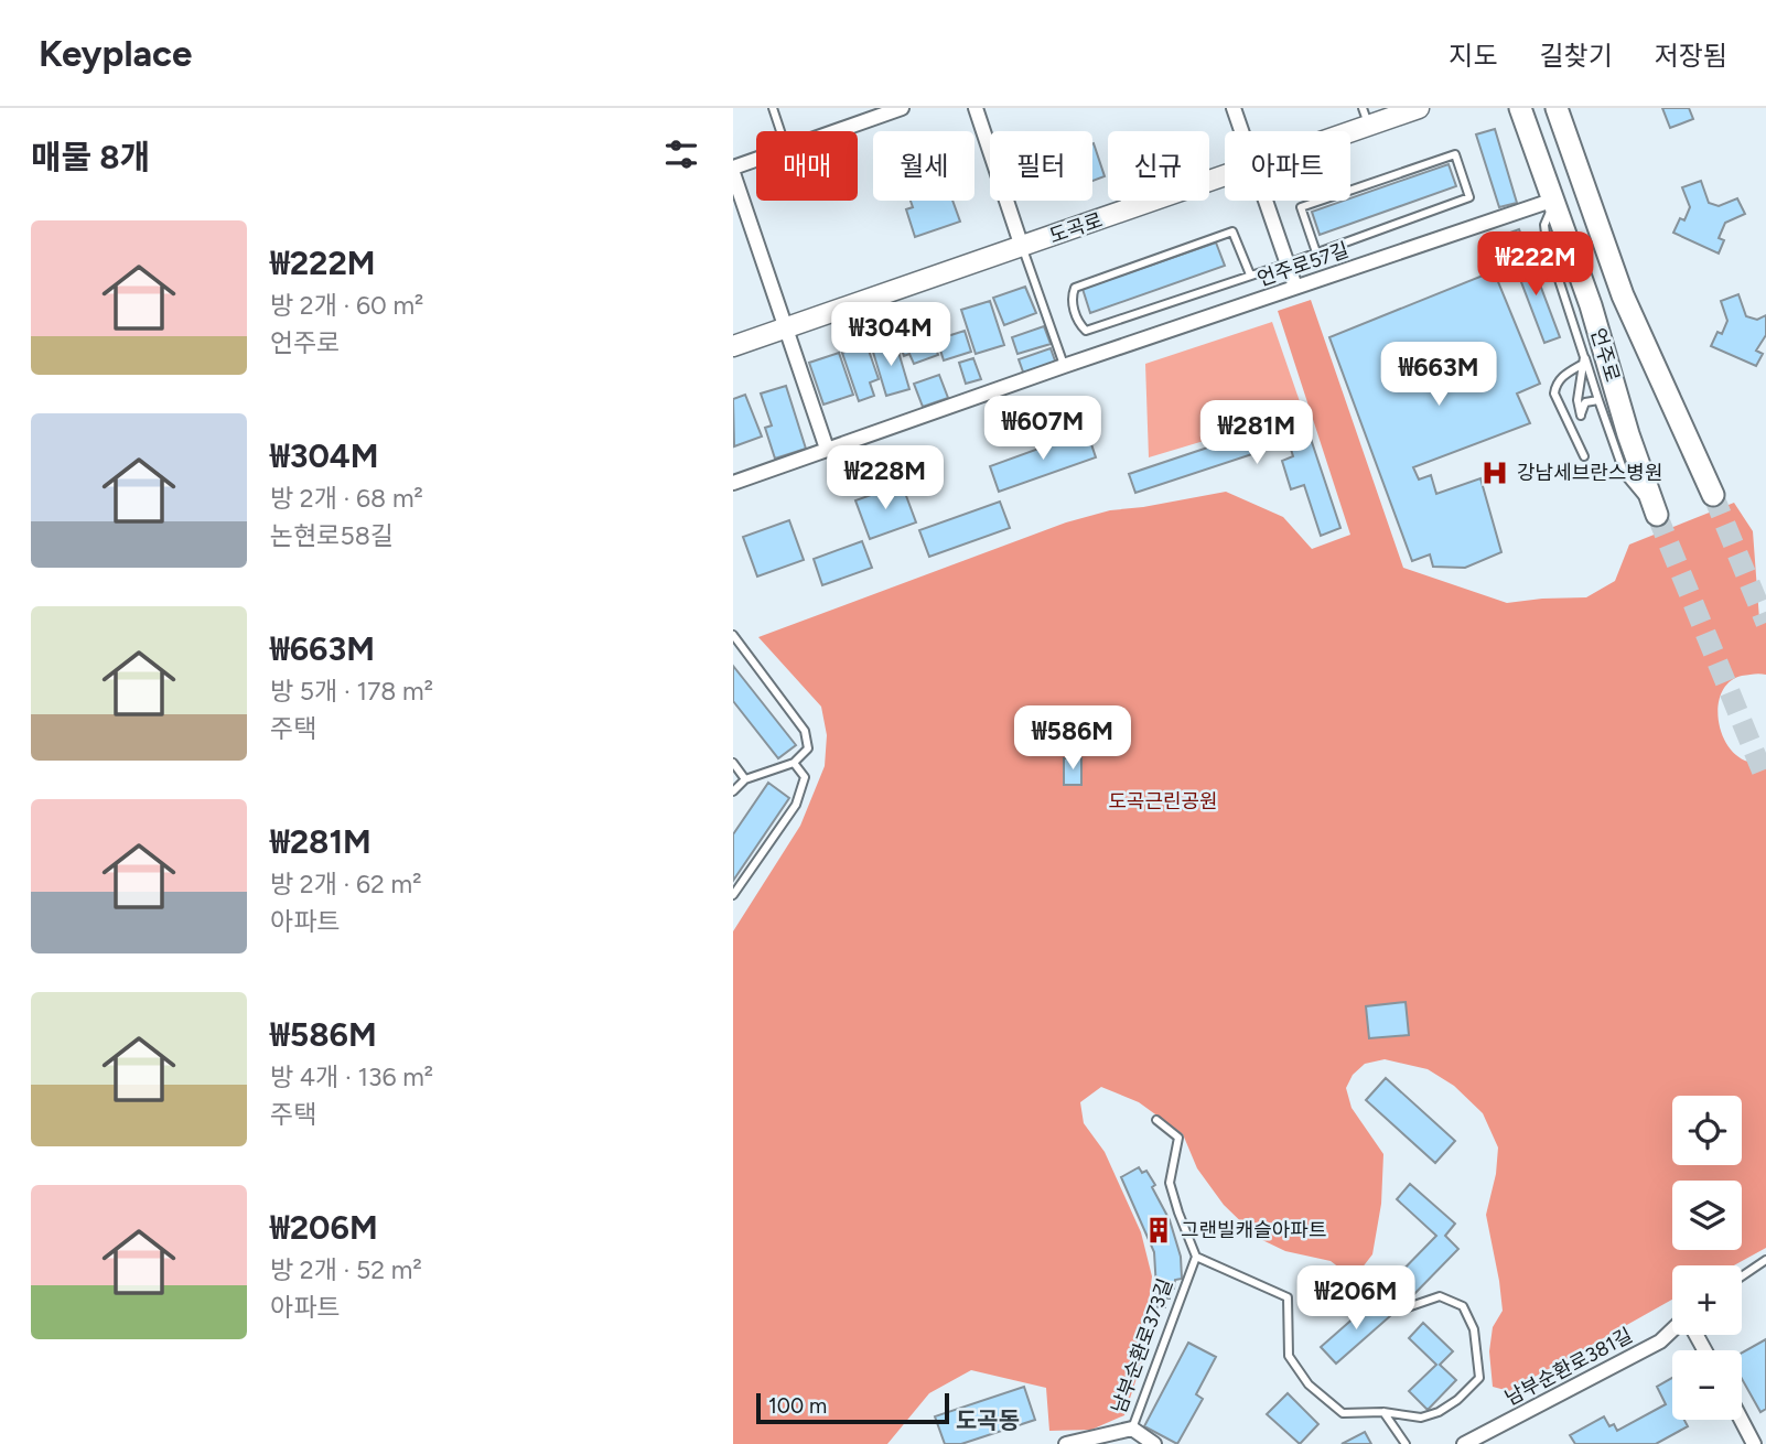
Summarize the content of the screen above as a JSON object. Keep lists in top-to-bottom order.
{
  "streets": {
    "main road": ["도곡로", "언주로"],
    "street": ["언주로57길", "남부순환로373길", "남부순환로381길"]
  },
  "crossings": [
    ["언주로57길", "언주로"]
  ],
  "districts": ["도곡동"],
  "parks": ["도곡근린공원"],
  "places": {
    "hospital": ["강남세브란스병원"],
    "building": ["그랜빌캐슬아파트"]
  },
  "scale_bar": "100 m",
  "page": {
    "header": "Keyplace",
    "nav": ["지도", "길찾기", "저장됨"],
    "heading": "매물 8개",
    "chip": [
      "매매",
      "월세",
      "필터",
      "신규",
      "아파트"
    ],
    "list": [
      {
        "name": "₩222M",
        "note": "방 2개 · 60 m² · 언주로"
      },
      {
        "name": "₩304M",
        "note": "방 2개 · 68 m² · 논현로58길"
      },
      {
        "name": "₩663M",
        "note": "방 5개 · 178 m² · 주택"
      },
      {
        "name": "₩281M",
        "note": "방 2개 · 62 m² · 아파트"
      },
      {
        "name": "₩586M",
        "note": "방 4개 · 136 m² · 주택"
      },
      {
        "name": "₩206M",
        "note": "방 2개 · 52 m² · 아파트"
      }
    ],
    "price": [
      "₩222M",
      "₩304M",
      "₩663M",
      "₩607M",
      "₩281M",
      "₩228M",
      "₩586M",
      "₩206M"
    ],
    "map_buttons": ["+", "−"],
    "scale": "100 m"
  }
}
